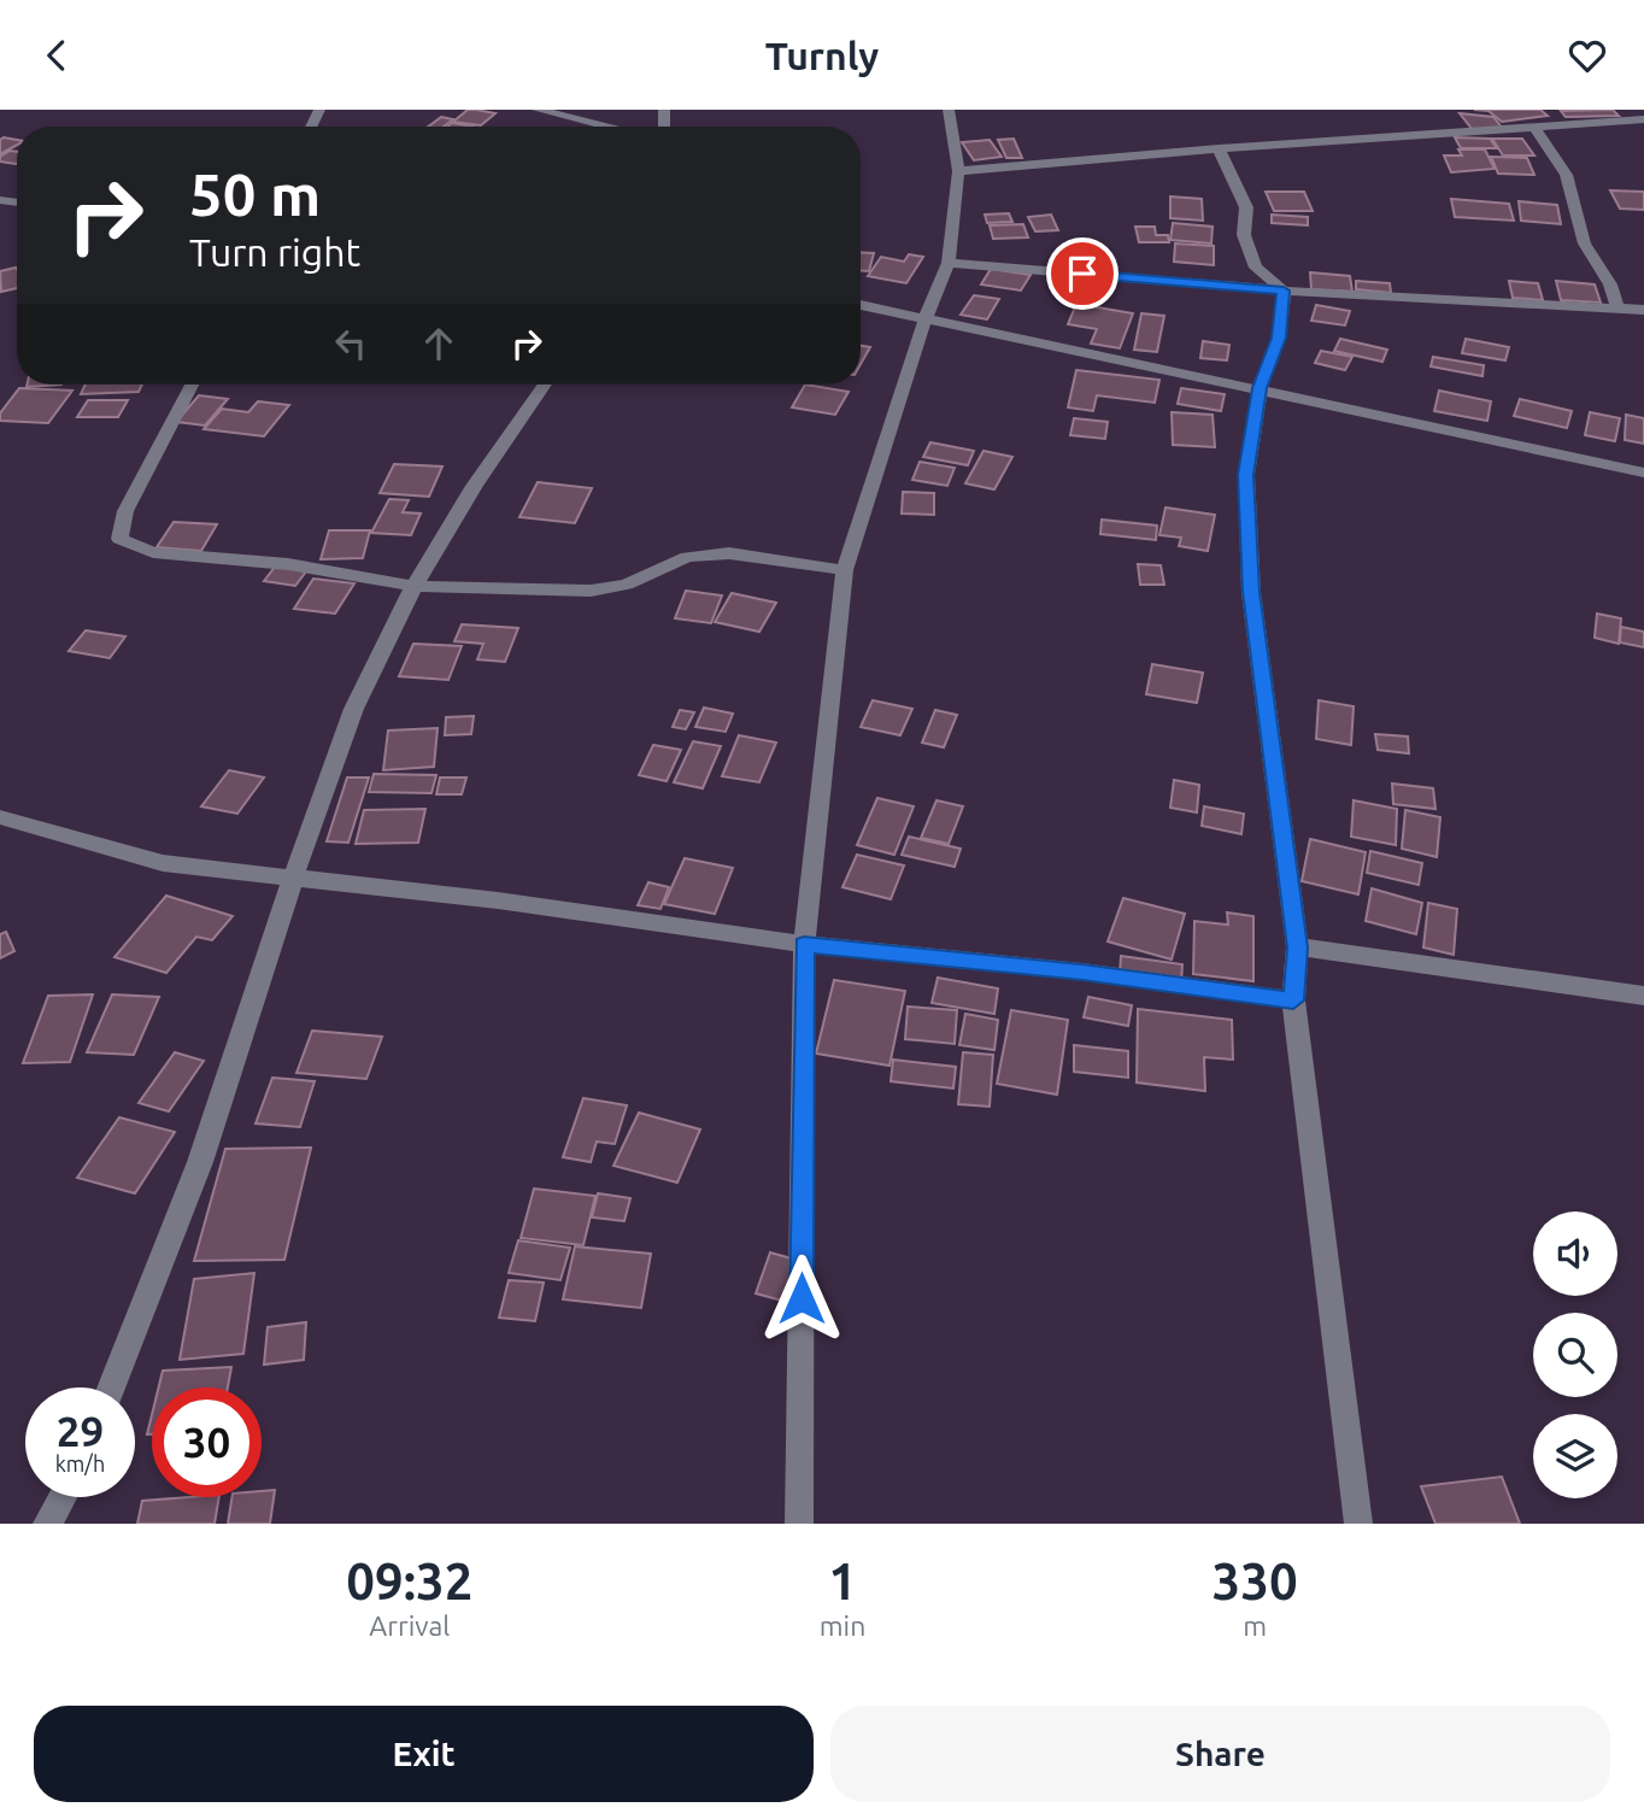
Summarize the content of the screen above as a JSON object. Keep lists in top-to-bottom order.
{
  "page": {
    "header": "Turnly",
    "turn": ["50 m", "Turn right"],
    "speed": "29 km/h",
    "limit": "30",
    "eta": [
      "09:32",
      "Arrival",
      "1",
      "min",
      "330",
      "m"
    ],
    "buttons": ["Exit", "Share"]
  }
}
